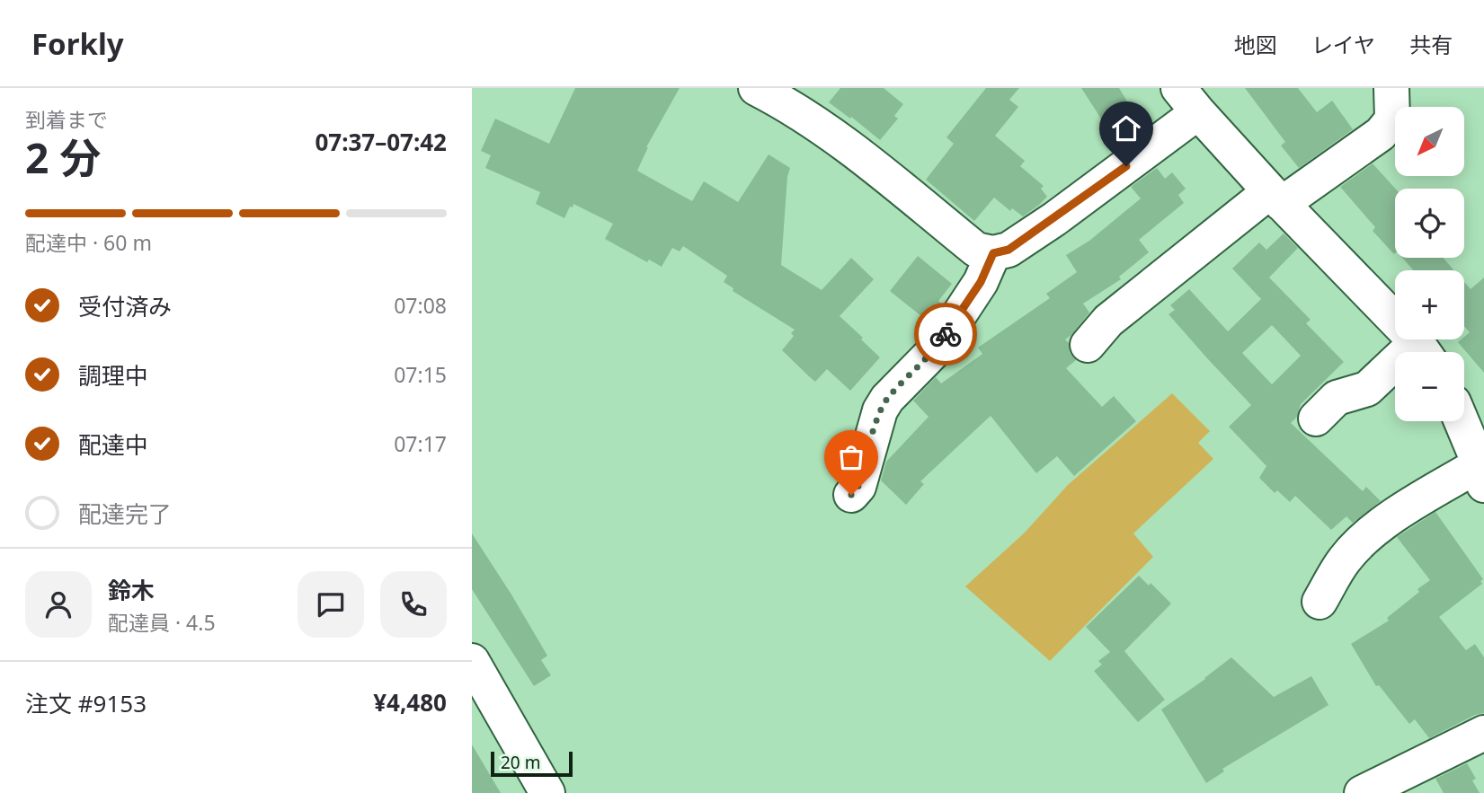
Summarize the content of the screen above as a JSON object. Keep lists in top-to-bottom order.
{
  "scale_bar": "20 m",
  "north": "bottom left",
  "page": {
    "header": "Forkly",
    "nav": ["地図", "レイヤ", "共有"],
    "heading": ["2 分", "到着まで", "07:37–07:42"],
    "panel": [
      "鈴木",
      "配達員 · 4.5",
      "注文 #9153",
      "¥4,480"
    ],
    "map_buttons": ["+", "−"],
    "bar": "配達中 · 60 m",
    "list": [
      ["受付済み", "07:08"],
      ["調理中", "07:15"],
      ["配達中", "07:17"],
      "配達完了"
    ],
    "scale": "20 m"
  }
}
